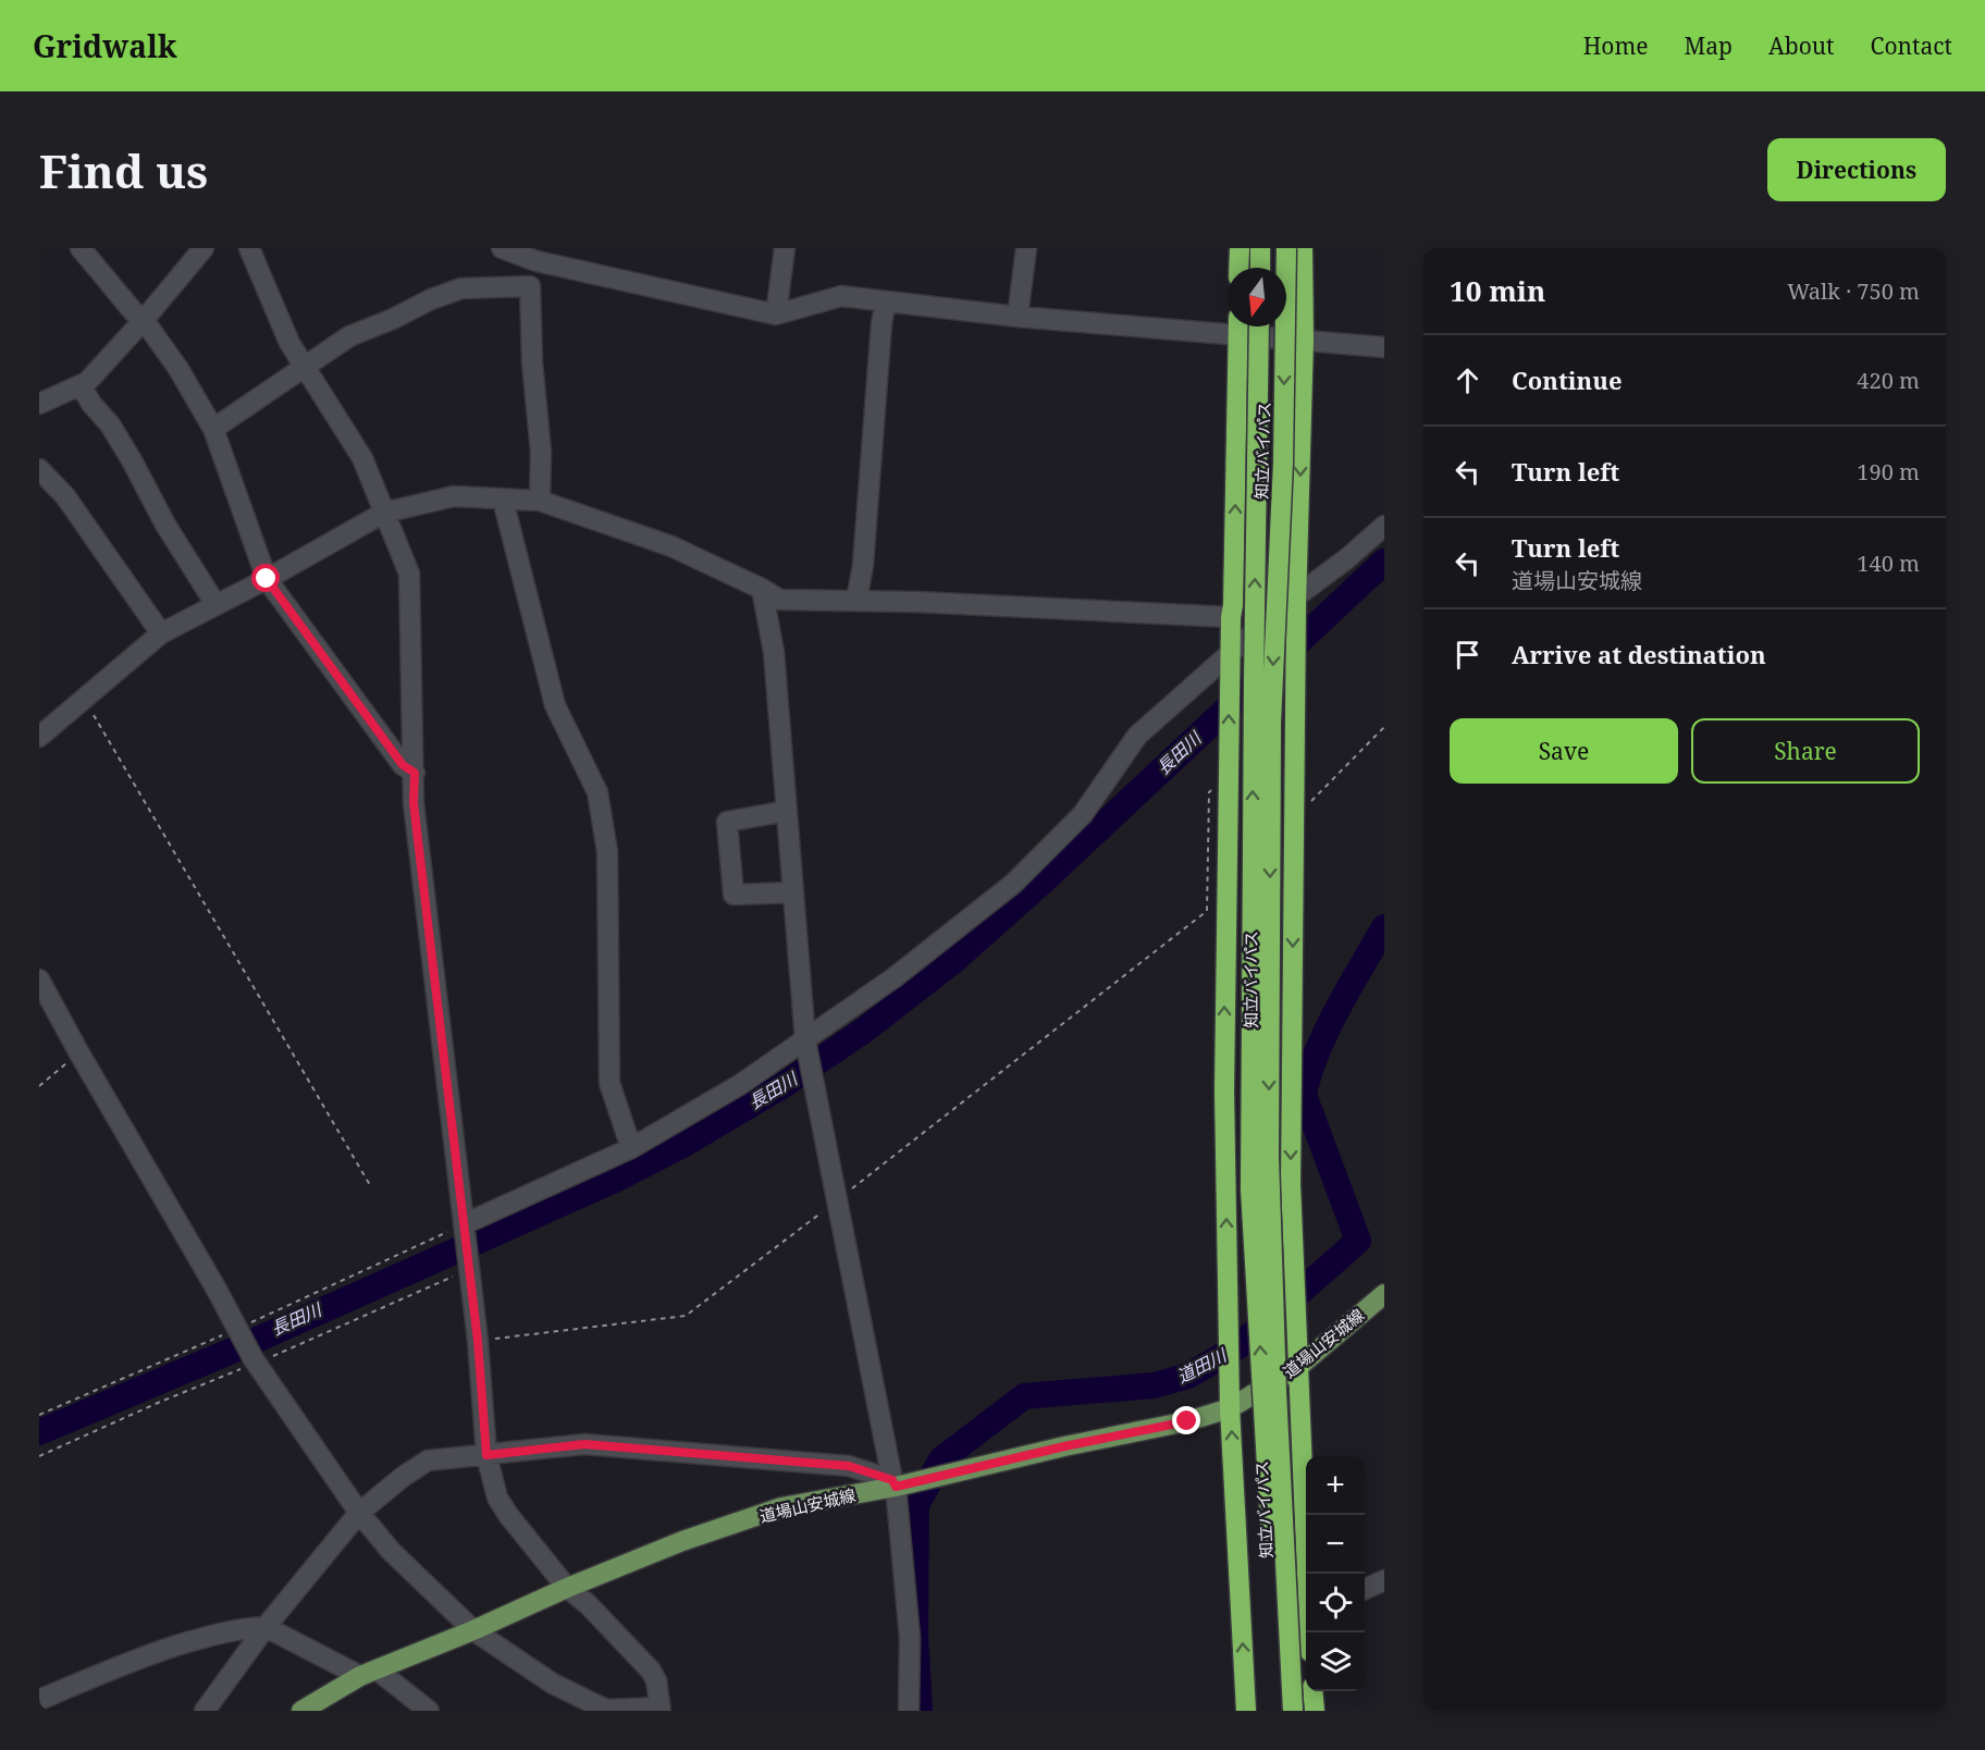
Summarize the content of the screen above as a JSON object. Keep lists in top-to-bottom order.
{
  "streets": {
    "highway": ["知立バイパス"],
    "main road": ["道場山安城線"]
  },
  "water": ["長田川", "道田川"],
  "north": "bottom",
  "page": {
    "header": "Gridwalk",
    "nav": [
      "Home",
      "Map",
      "About",
      "Contact"
    ],
    "buttons": [
      "Directions",
      ["Save", "Share"]
    ],
    "title": "Find us",
    "heading": ["10 min", "Walk · 750 m"],
    "list": [
      ["Continue", "420 m"],
      ["Turn left", "190 m"],
      ["Turn left", "道場山安城線", "140 m"],
      "Arrive at destination"
    ],
    "map_buttons": ["+", "−"]
  }
}
